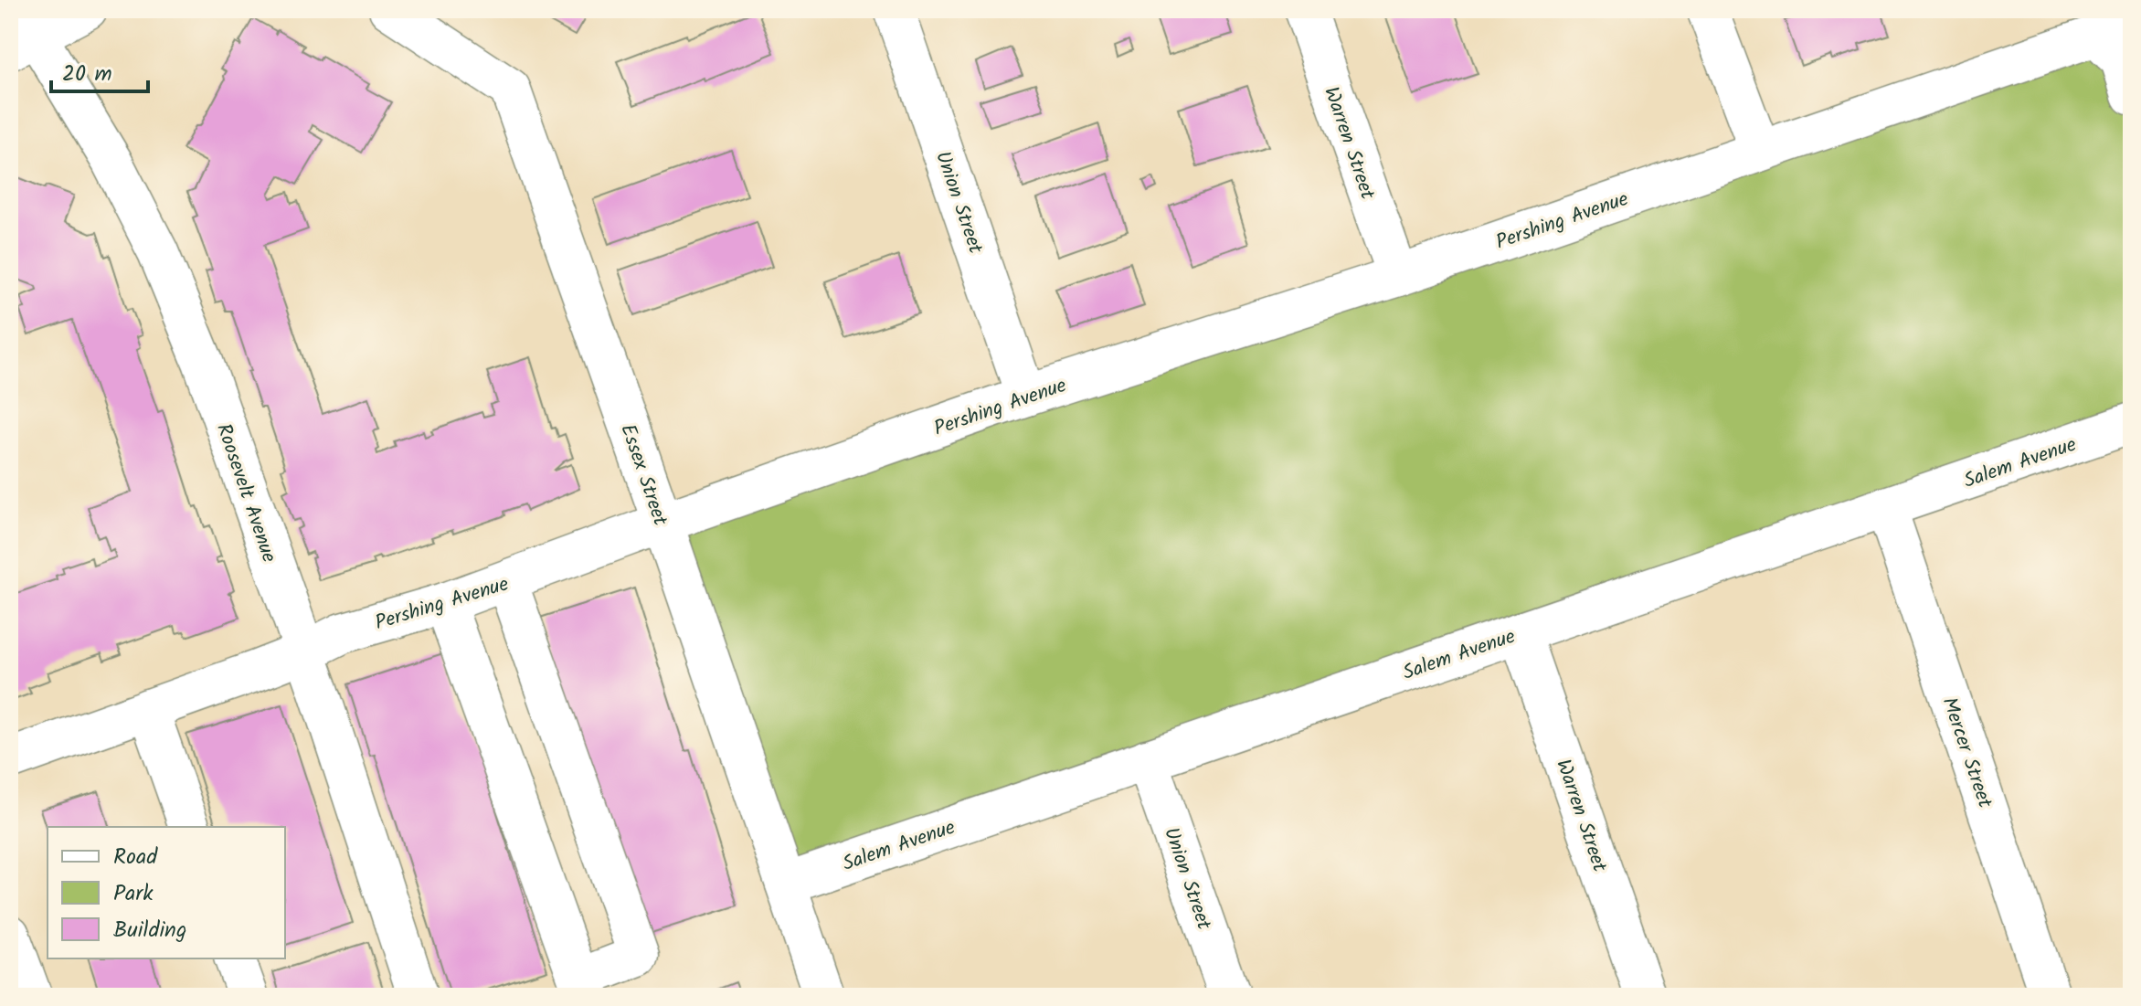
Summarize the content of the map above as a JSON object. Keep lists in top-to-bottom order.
{
  "streets": {
    "street": [
      "Warren Street",
      "Union Street",
      "Pershing Avenue",
      "Salem Avenue",
      "Essex Street",
      "Roosevelt Avenue",
      "Mercer Street"
    ]
  },
  "crossings": [
    ["Warren Street", "Pershing Avenue"],
    ["Warren Street", "Salem Avenue"],
    ["Union Street", "Pershing Avenue"],
    ["Union Street", "Salem Avenue"],
    ["Pershing Avenue", "Essex Street"],
    ["Pershing Avenue", "Roosevelt Avenue"],
    ["Salem Avenue", "Essex Street"],
    ["Salem Avenue", "Mercer Street"]
  ],
  "legend": ["Road", "Park", "Building"],
  "scale_bar": "20 m"
}
